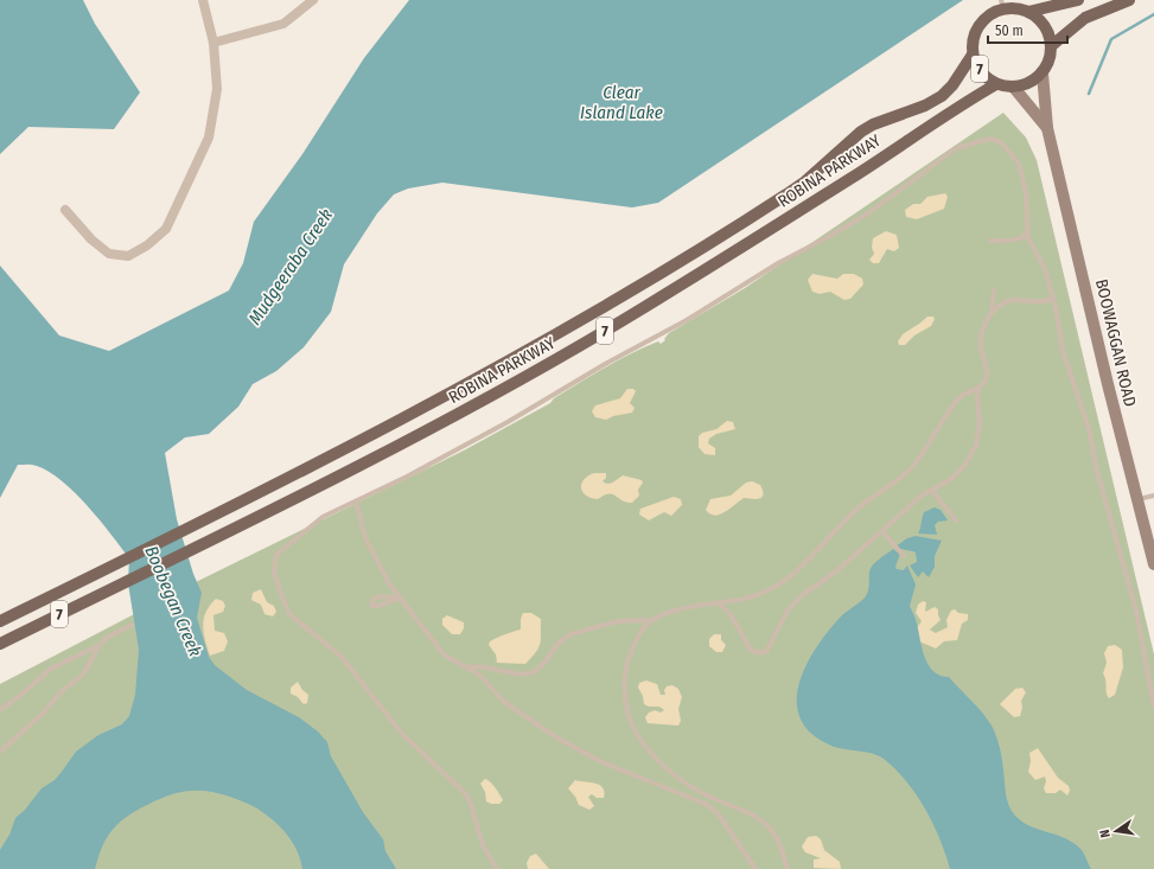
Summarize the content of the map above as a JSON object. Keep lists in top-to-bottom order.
{
  "streets": {
    "main road": ["7", "ROBINA PARKWAY", "BOOWAGGAN ROAD"]
  },
  "crossings": [
    ["7", "ROBINA PARKWAY"],
    ["7", "BOOWAGGAN ROAD"],
    ["ROBINA PARKWAY", "BOOWAGGAN ROAD"]
  ],
  "water": ["Clear Island Lake", "Mudgeeraba Creek", "Boobegan Creek"],
  "scale_bar": "50 m",
  "north": "left"
}
